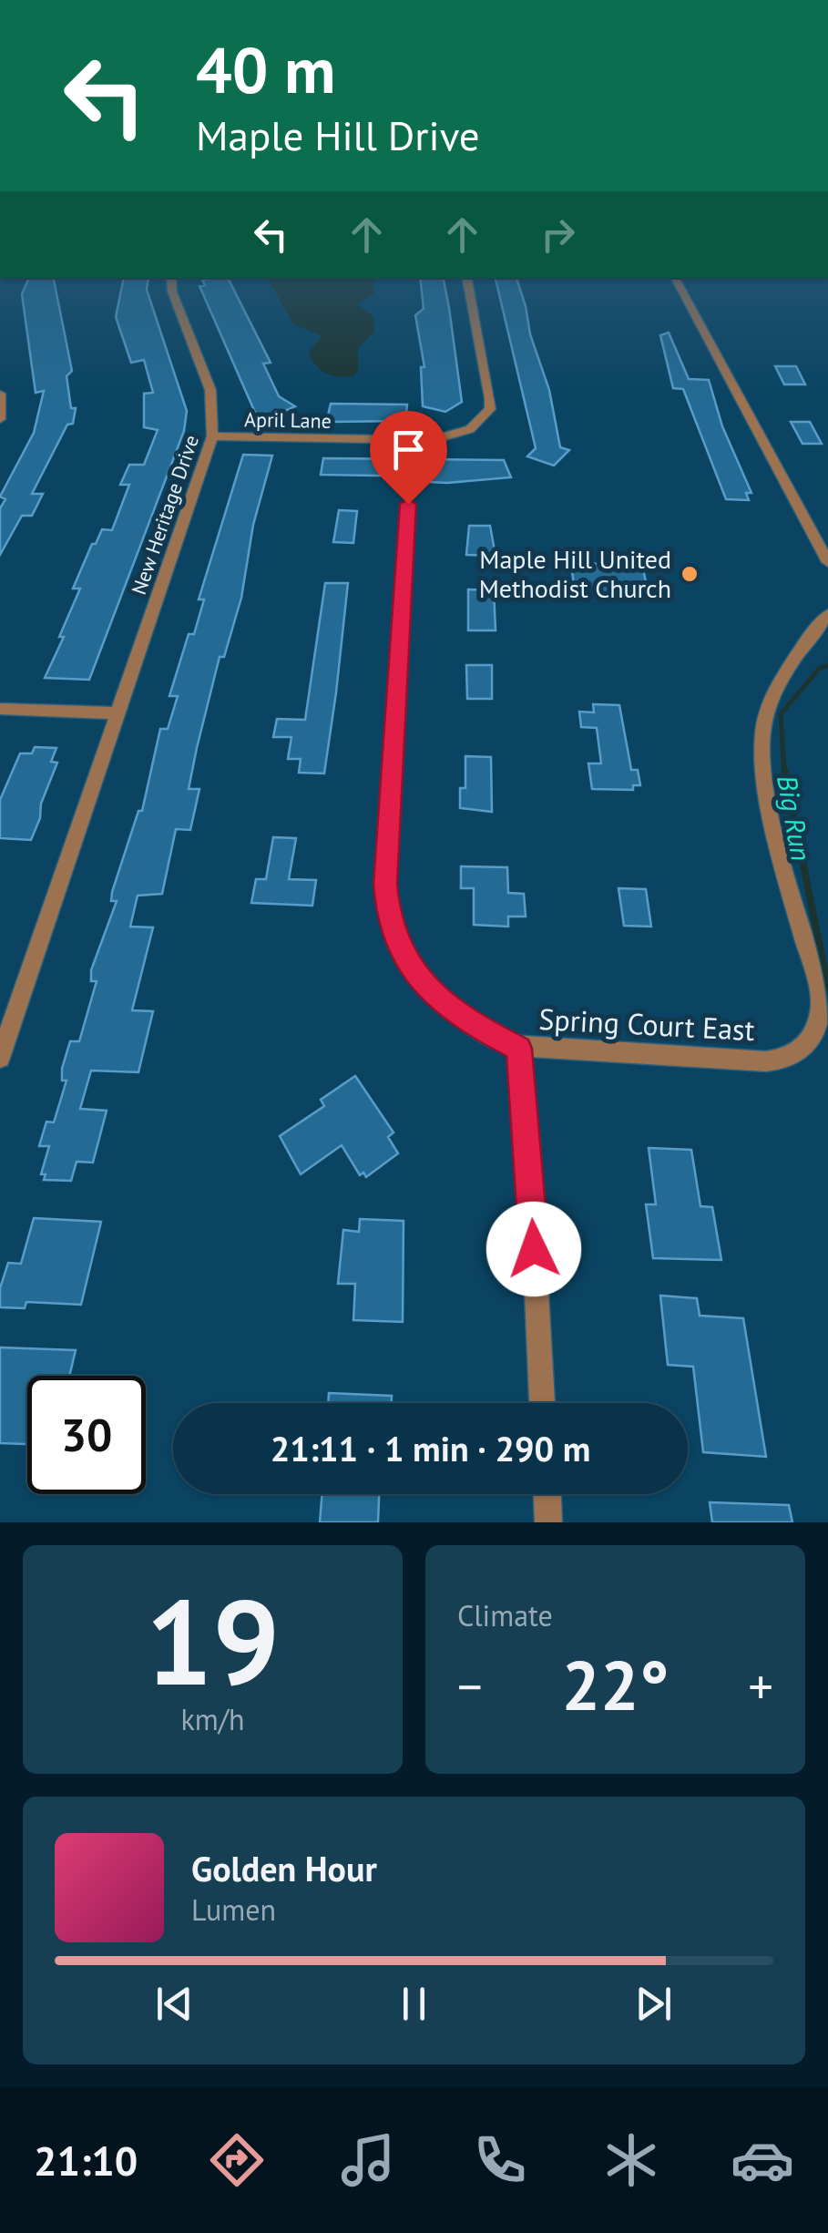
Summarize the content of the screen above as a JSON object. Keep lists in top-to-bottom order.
{
  "streets": {
    "street": ["April Lane", "New Heritage Drive", "Spring Court East"]
  },
  "crossings": [
    ["April Lane", "New Heritage Drive"]
  ],
  "water": ["Big Run"],
  "places": ["Maple Hill United Methodist Church"],
  "page": {
    "turn": ["40 m", "Maple Hill Drive"],
    "limit": "30",
    "trip": "21:11 · 1 min · 290 m",
    "tile": [
      ["19", "km/h"],
      "Climate"
    ],
    "heat": ["−", "22°", "+"],
    "song": ["Golden Hour", "Lumen"],
    "tabs": "21:10"
  }
}
